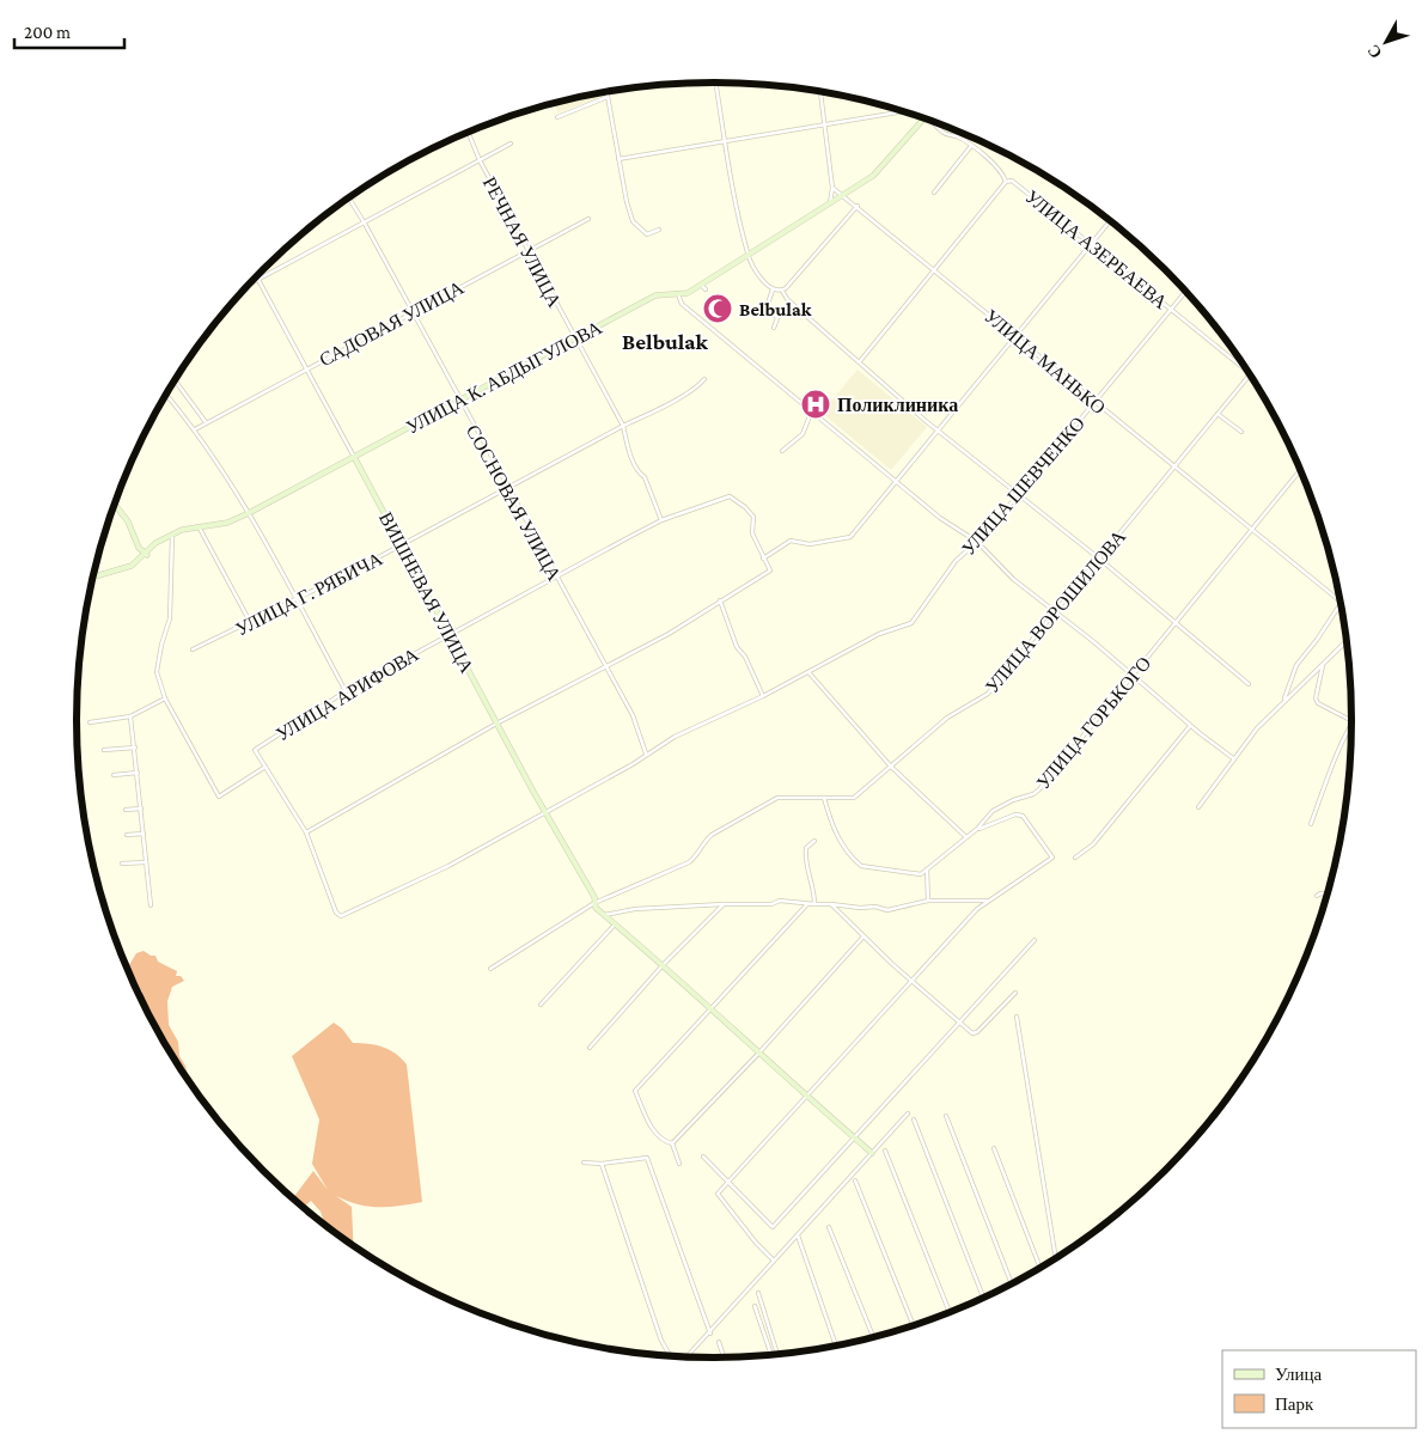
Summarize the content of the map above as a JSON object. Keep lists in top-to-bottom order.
{
  "streets": {
    "street": [
      "РЕЧНАЯ УЛИЦА",
      "УЛИЦА АЗЕРБАЕВА",
      "САДОВАЯ УЛИЦА",
      "УЛИЦА МАНЬКО",
      "УЛИЦА К. АБДЫГУЛОВА",
      "УЛИЦА ШЕВЧЕНКО",
      "СОСНОВАЯ УЛИЦА",
      "ВИШНЕВАЯ УЛИЦА",
      "УЛИЦА Г. РЯБИЧА",
      "УЛИЦА ВОРОШИЛОВА",
      "УЛИЦА АРИФОВА",
      "УЛИЦА ГОРЬКОГО"
    ]
  },
  "crossings": [
    ["РЕЧНАЯ УЛИЦА", "САДОВАЯ УЛИЦА"],
    ["РЕЧНАЯ УЛИЦА", "УЛИЦА К. АБДЫГУЛОВА"],
    ["РЕЧНАЯ УЛИЦА", "УЛИЦА Г. РЯБИЧА"],
    ["РЕЧНАЯ УЛИЦА", "УЛИЦА АРИФОВА"],
    ["УЛИЦА АЗЕРБАЕВА", "УЛИЦА ШЕВЧЕНКО"],
    ["САДОВАЯ УЛИЦА", "СОСНОВАЯ УЛИЦА"],
    ["САДОВАЯ УЛИЦА", "ВИШНЕВАЯ УЛИЦА"],
    ["УЛИЦА МАНЬКО", "УЛИЦА К. АБДЫГУЛОВА"],
    ["УЛИЦА МАНЬКО", "УЛИЦА ШЕВЧЕНКО"],
    ["УЛИЦА МАНЬКО", "УЛИЦА ВОРОШИЛОВА"],
    ["УЛИЦА МАНЬКО", "УЛИЦА ГОРЬКОГО"],
    ["УЛИЦА К. АБДЫГУЛОВА", "СОСНОВАЯ УЛИЦА"],
    ["УЛИЦА К. АБДЫГУЛОВА", "ВИШНЕВАЯ УЛИЦА"],
    ["УЛИЦА ШЕВЧЕНКО", "СОСНОВАЯ УЛИЦА"],
    ["УЛИЦА ШЕВЧЕНКО", "ВИШНЕВАЯ УЛИЦА"],
    ["СОСНОВАЯ УЛИЦА", "УЛИЦА Г. РЯБИЧА"],
    ["СОСНОВАЯ УЛИЦА", "УЛИЦА АРИФОВА"],
    ["ВИШНЕВАЯ УЛИЦА", "УЛИЦА Г. РЯБИЧА"],
    ["ВИШНЕВАЯ УЛИЦА", "УЛИЦА ВОРОШИЛОВА"],
    ["ВИШНЕВАЯ УЛИЦА", "УЛИЦА АРИФОВА"]
  ],
  "districts": ["Belbulak"],
  "places": {
    "mosque": ["Belbulak"],
    "hospital": ["Поликлиника"]
  },
  "legend": ["Улица", "Парк"],
  "scale_bar": "200 m",
  "north": "bottom left"
}
